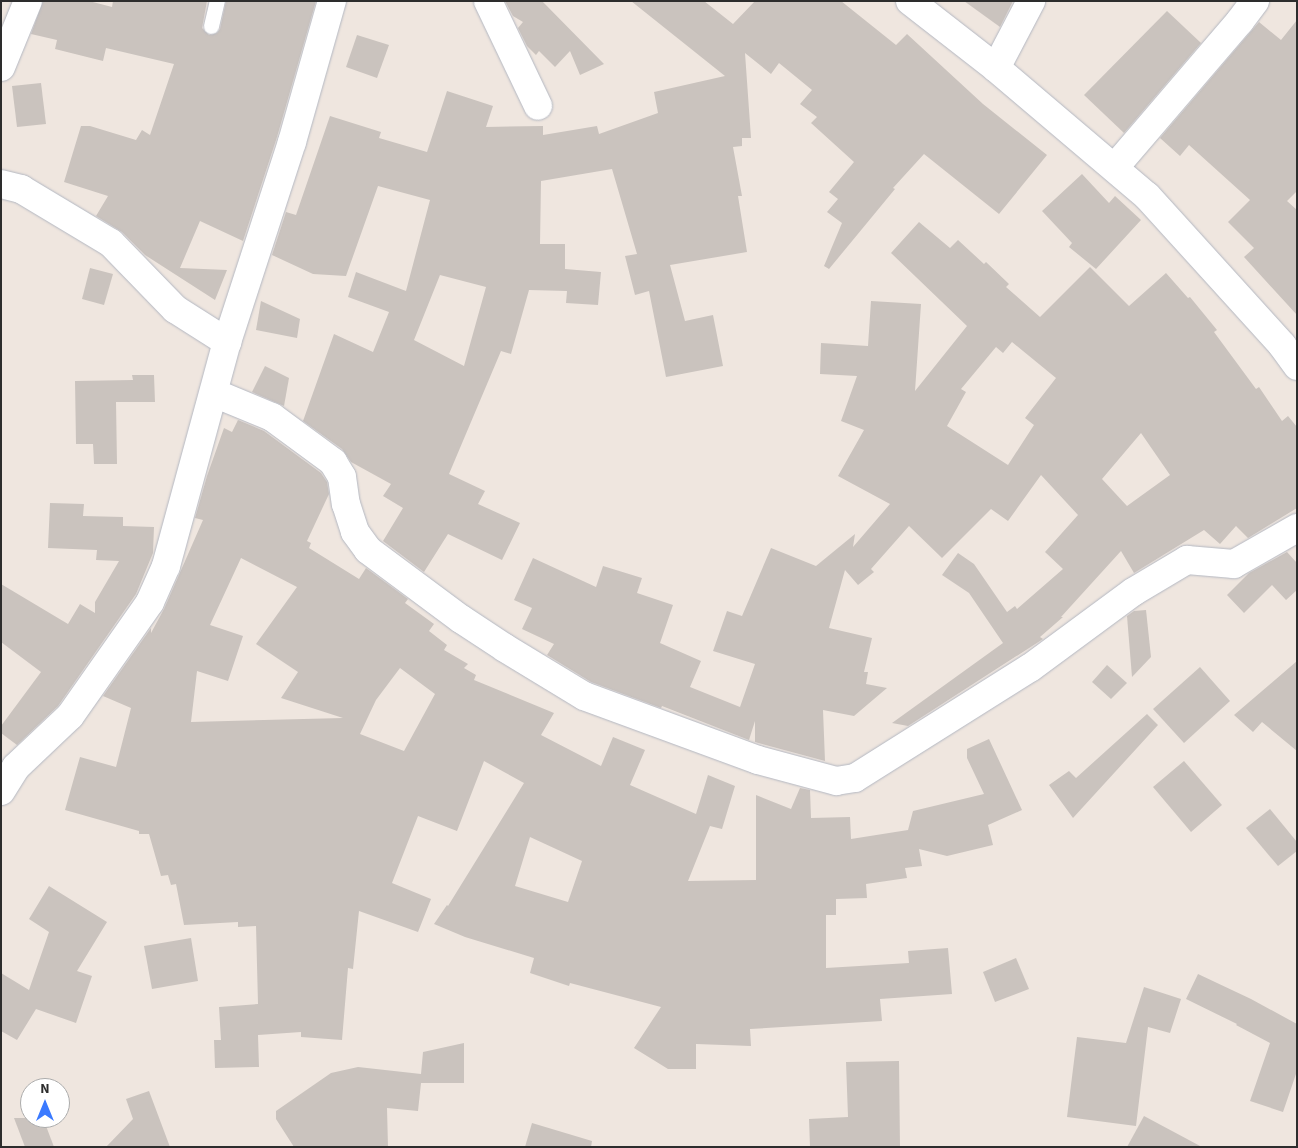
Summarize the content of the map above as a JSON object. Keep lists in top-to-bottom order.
{
  "north": "top"
}
